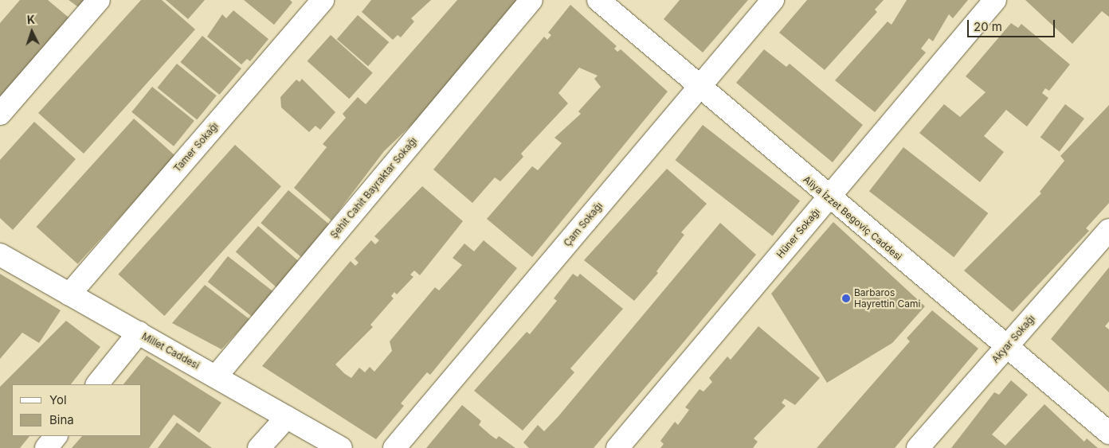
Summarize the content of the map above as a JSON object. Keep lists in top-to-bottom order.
{
  "streets": {
    "street": [
      "Tamer Sokağı",
      "Şehit Cahit Bayraktar Sokağı",
      "Aliya İzzet Begoviç Caddesi",
      "Çam Sokağı",
      "Hüner Sokağı",
      "Akyar Sokağı",
      "Millet Caddesi"
    ]
  },
  "crossings": [
    ["Tamer Sokağı", "Millet Caddesi"],
    ["Şehit Cahit Bayraktar Sokağı", "Millet Caddesi"],
    ["Aliya İzzet Begoviç Caddesi", "Çam Sokağı"],
    ["Aliya İzzet Begoviç Caddesi", "Hüner Sokağı"],
    ["Aliya İzzet Begoviç Caddesi", "Akyar Sokağı"]
  ],
  "places": ["Barbaros Hayrettin Cami"],
  "legend": ["Yol", "Bina"],
  "scale_bar": "20 m",
  "north": "top"
}
